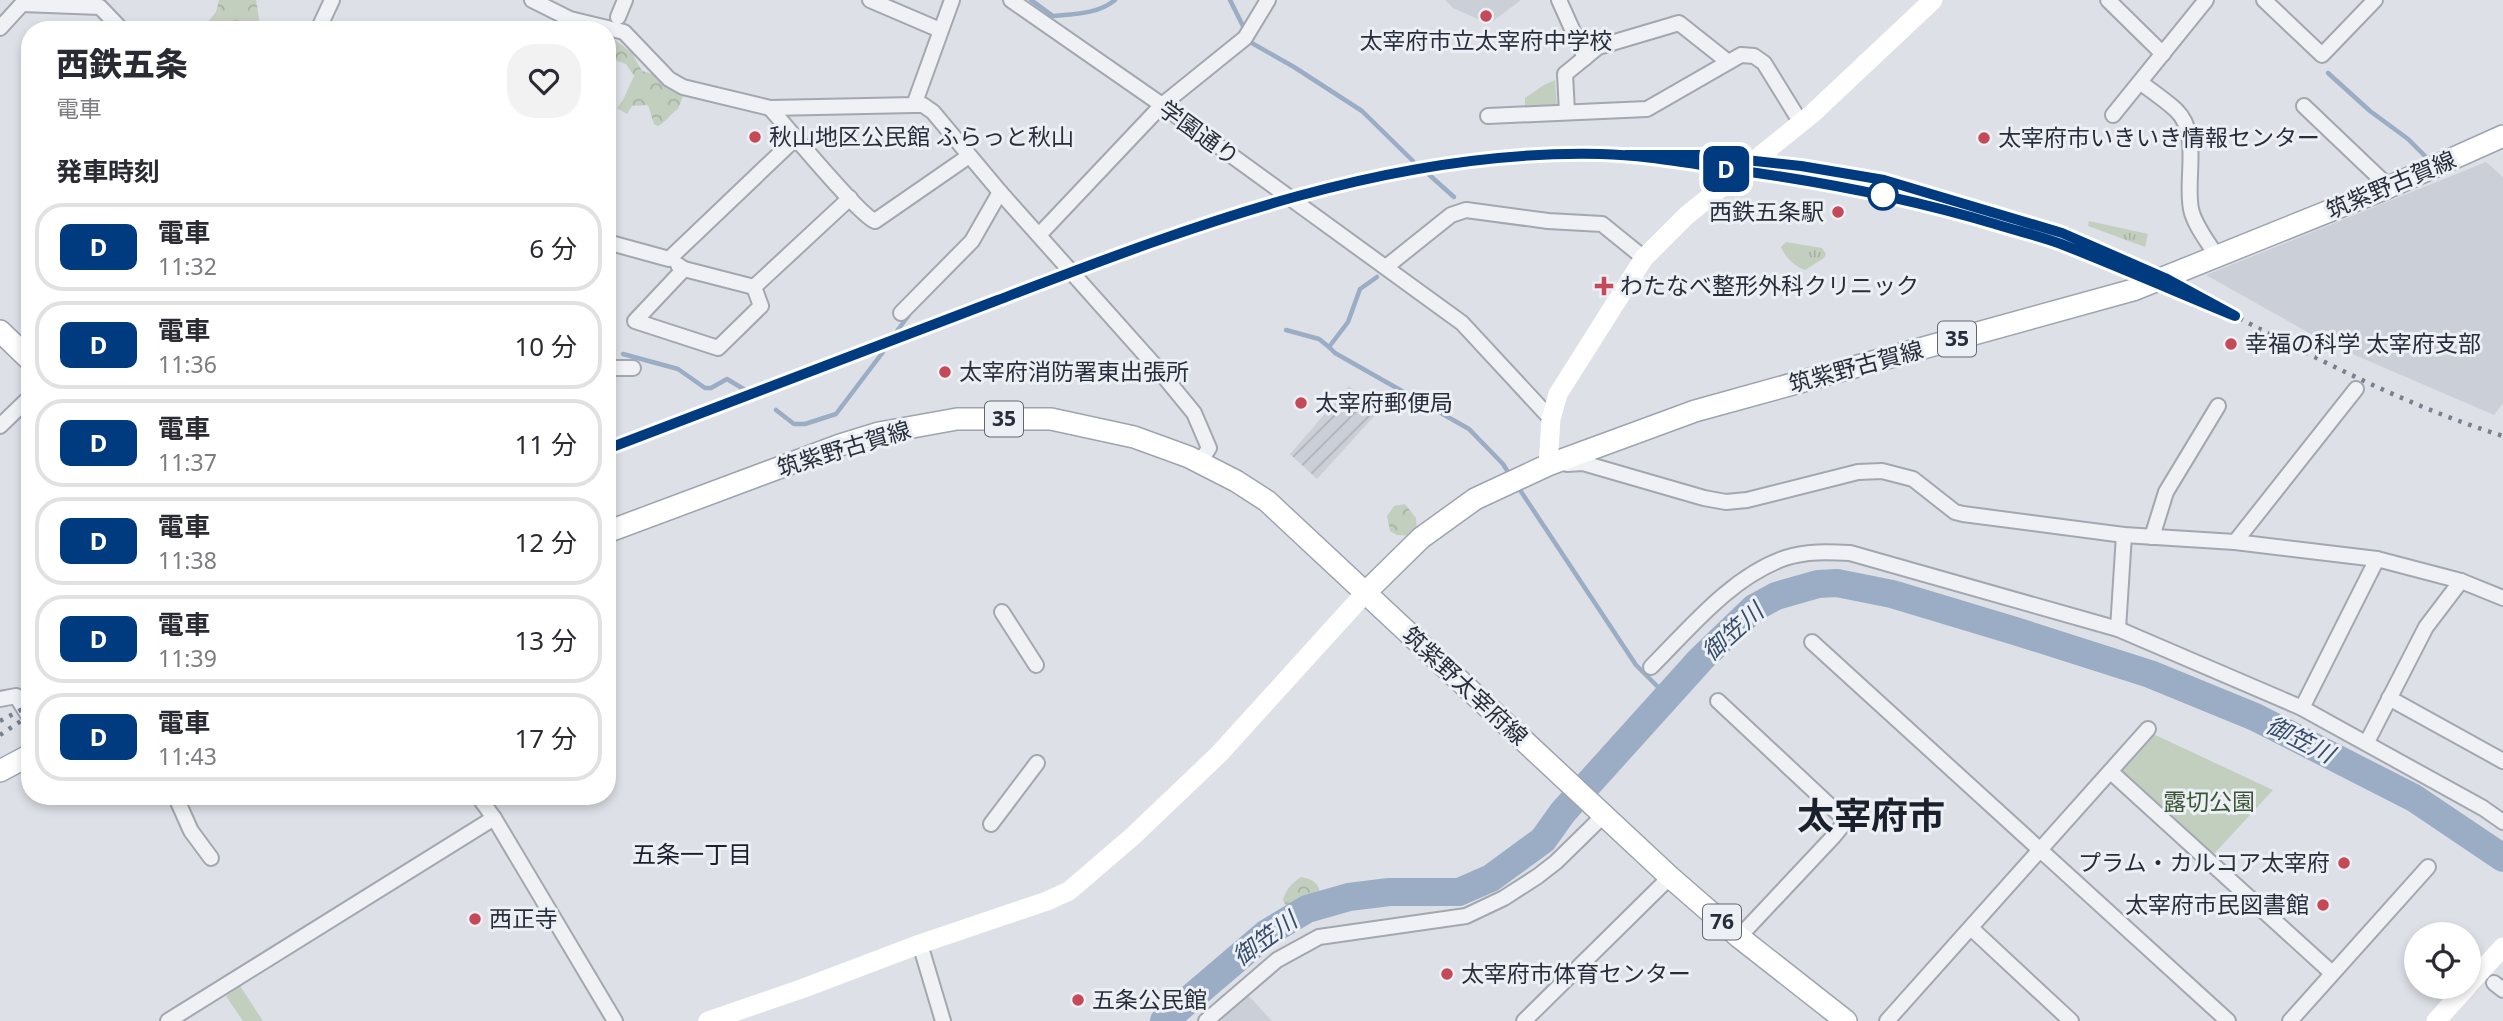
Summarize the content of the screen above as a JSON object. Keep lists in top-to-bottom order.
{
  "streets": {
    "main road": [
      "筑紫野古賀線",
      "35",
      "筑紫野太宰府線",
      "76"
    ],
    "street": ["学園通り"]
  },
  "crossings": [
    ["筑紫野古賀線", "筑紫野太宰府線"],
    ["筑紫野太宰府線", "76"]
  ],
  "districts": ["太宰府市", "五条一丁目"],
  "water": ["御笠川"],
  "parks": ["露切公園"],
  "places": {
    "other": [
      "太宰府市立太宰府中学校",
      "秋山地区公民館 ふらっと秋山",
      "太宰府市いきいき情報センター",
      "西鉄五条駅",
      "幸福の科学 太宰府支部",
      "太宰府消防署東出張所",
      "太宰府郵便局",
      "プラム・カルコア太宰府",
      "太宰府市民図書館",
      "西正寺",
      "太宰府市体育センター",
      "五条公民館"
    ],
    "health": ["わたなべ整形外科クリニック"]
  },
  "page": {
    "on_map": "D",
    "heading": [
      ["西鉄五条", "電車"],
      "発車時刻"
    ],
    "list": [
      {
        "mark": "D",
        "name": "電車",
        "note": "11:32",
        "value": "6 分"
      },
      {
        "mark": "D",
        "name": "電車",
        "note": "11:36",
        "value": "10 分"
      },
      {
        "mark": "D",
        "name": "電車",
        "note": "11:37",
        "value": "11 分"
      },
      {
        "mark": "D",
        "name": "電車",
        "note": "11:38",
        "value": "12 分"
      },
      {
        "mark": "D",
        "name": "電車",
        "note": "11:39",
        "value": "13 分"
      },
      {
        "mark": "D",
        "name": "電車",
        "note": "11:43",
        "value": "17 分"
      }
    ]
  }
}
